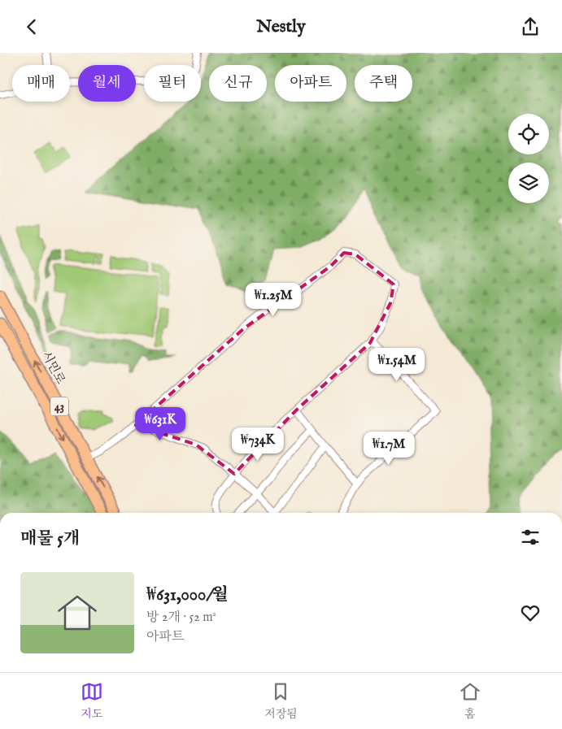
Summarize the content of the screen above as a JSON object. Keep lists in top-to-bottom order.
{
  "streets": {
    "main road": ["시민로", "43"]
  },
  "page": {
    "header": "Nestly",
    "chip": [
      "매매",
      "월세",
      "필터",
      "신규",
      "아파트",
      "주택"
    ],
    "price": [
      "₩1.25M",
      "₩1.54M",
      "₩631K",
      "₩734K",
      "₩1.7M"
    ],
    "heading": "매물 5개",
    "list": [
      {
        "name": "₩631,000/월",
        "note": "방 2개 · 52 m² · 아파트"
      }
    ],
    "tabs": ["지도", "저장됨", "홈"]
  }
}
